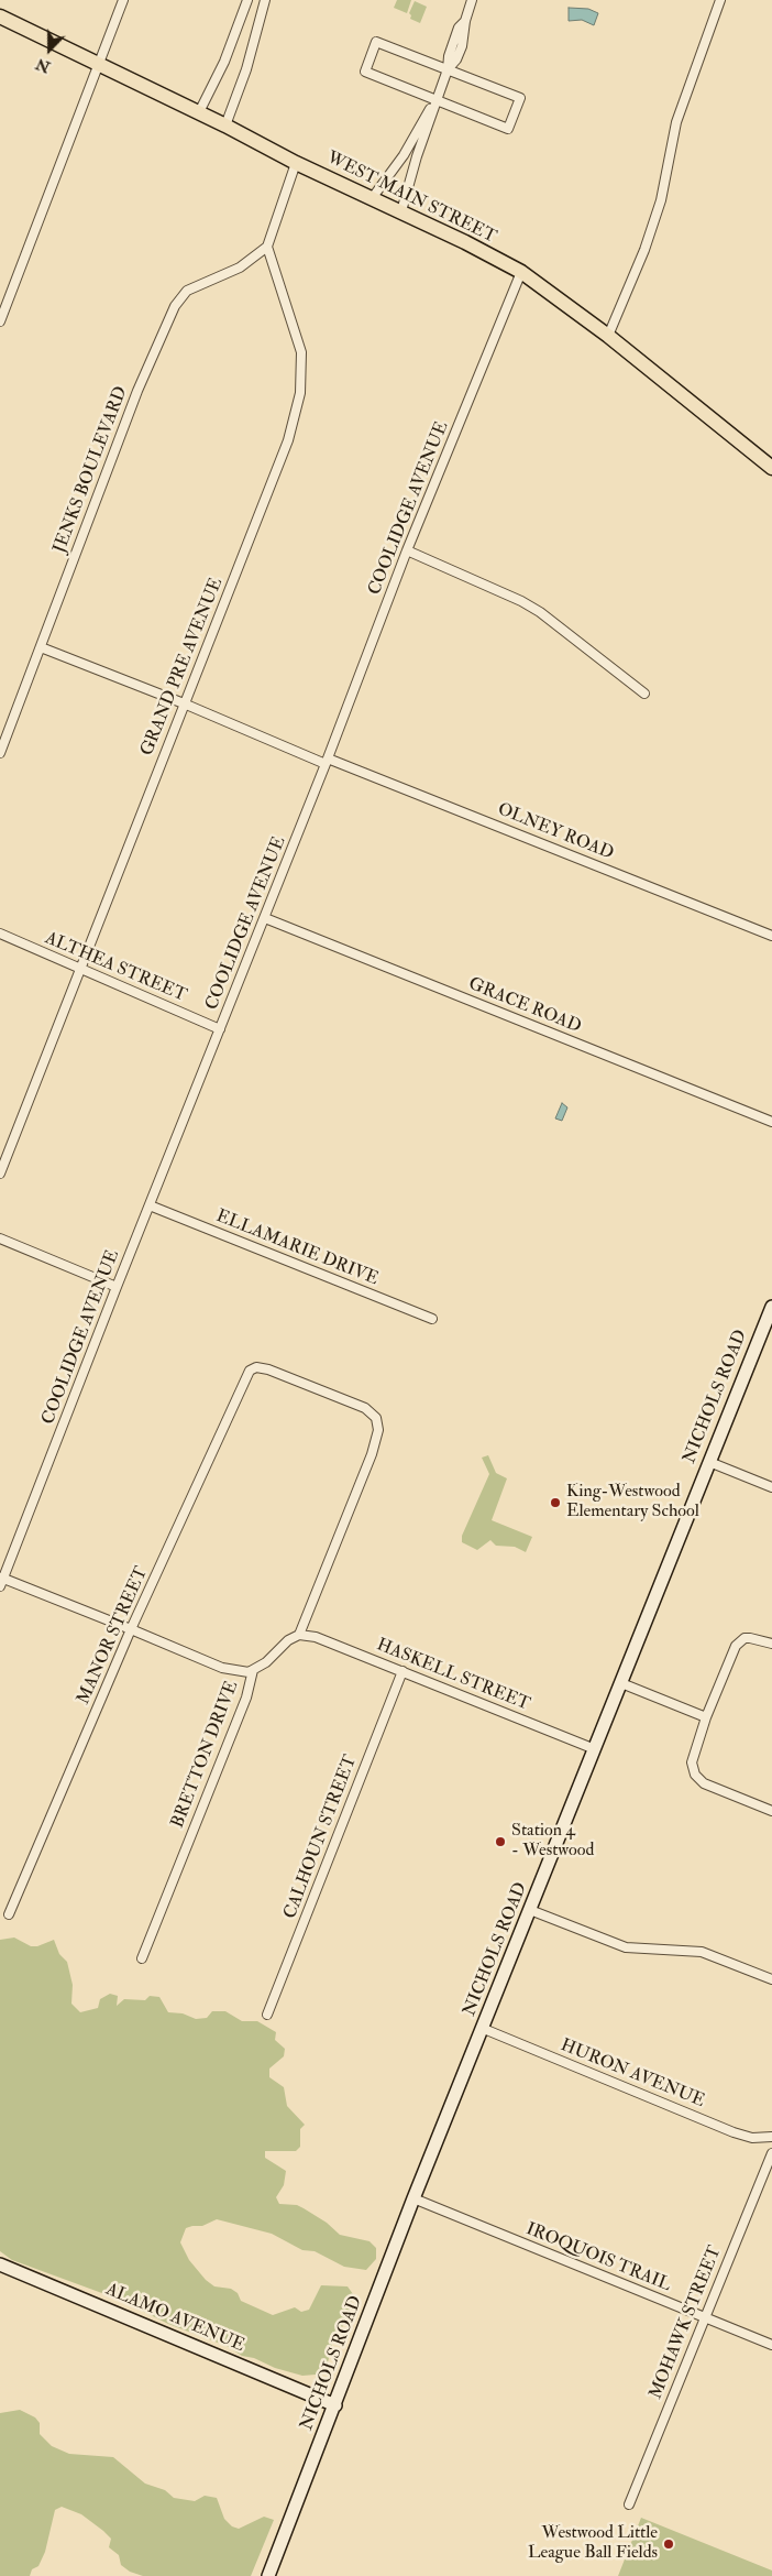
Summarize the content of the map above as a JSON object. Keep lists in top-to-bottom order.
{
  "streets": {
    "main road": ["WEST MAIN STREET"],
    "street": [
      "JENKS BOULEVARD",
      "COOLIDGE AVENUE",
      "GRAND PRE AVENUE",
      "OLNEY ROAD",
      "ALTHEA STREET",
      "GRACE ROAD",
      "ELLAMARIE DRIVE",
      "NICHOLS ROAD",
      "MANOR STREET",
      "HASKELL STREET",
      "BRETTON DRIVE",
      "CALHOUN STREET",
      "HURON AVENUE",
      "IROQUOIS TRAIL",
      "ALAMO AVENUE",
      "MOHAWK STREET"
    ]
  },
  "crossings": [
    ["WEST MAIN STREET", "COOLIDGE AVENUE"],
    ["JENKS BOULEVARD", "GRAND PRE AVENUE"],
    ["JENKS BOULEVARD", "OLNEY ROAD"],
    ["COOLIDGE AVENUE", "OLNEY ROAD"],
    ["COOLIDGE AVENUE", "ALTHEA STREET"],
    ["COOLIDGE AVENUE", "GRACE ROAD"],
    ["COOLIDGE AVENUE", "ELLAMARIE DRIVE"],
    ["GRAND PRE AVENUE", "OLNEY ROAD"],
    ["GRAND PRE AVENUE", "ALTHEA STREET"],
    ["NICHOLS ROAD", "HASKELL STREET"],
    ["NICHOLS ROAD", "HURON AVENUE"],
    ["NICHOLS ROAD", "IROQUOIS TRAIL"],
    ["NICHOLS ROAD", "ALAMO AVENUE"],
    ["MANOR STREET", "HASKELL STREET"],
    ["MANOR STREET", "BRETTON DRIVE"],
    ["HASKELL STREET", "BRETTON DRIVE"],
    ["HASKELL STREET", "CALHOUN STREET"],
    ["IROQUOIS TRAIL", "MOHAWK STREET"]
  ],
  "places": ["King-Westwood Elementary School", "Station 4 - Westwood", "Westwood Little League Ball Fields"],
  "north": "bottom"
}
